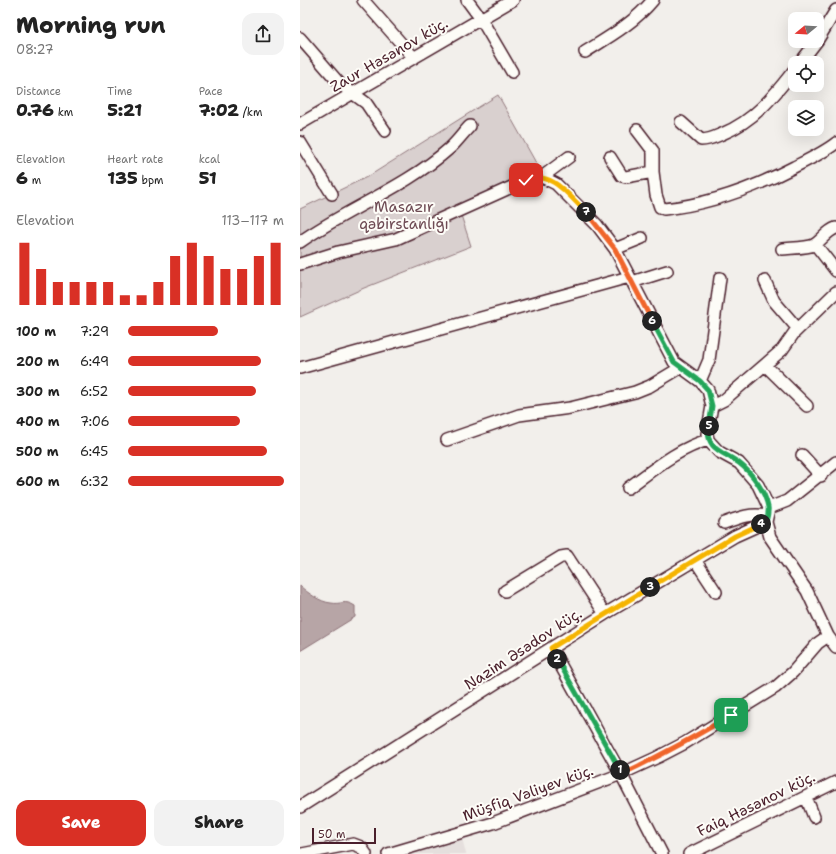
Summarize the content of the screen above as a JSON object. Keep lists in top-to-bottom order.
{
  "streets": {
    "street": [
      "Zaur Həsənov küç.",
      "Nazim Əsədov küç.",
      "Müşfiq Vəliyev küç.",
      "Faiq Həsənov küç."
    ]
  },
  "parks": ["Masazır qəbirstanlığı"],
  "scale_bar": "50 m",
  "north": "left",
  "page": {
    "heading": ["Morning run", "08:27"],
    "stats": [
      ["Distance", "0.76 km"],
      ["Time", "5:21"],
      ["Pace", "7:02 /km"],
      ["Elevation", "6 m"],
      ["Heart rate", "135 bpm"],
      ["kcal", "51"]
    ],
    "pins": [
      "7",
      "6",
      "5",
      "4",
      "3",
      "2",
      "1"
    ],
    "chart": ["Elevation", "113–117 m"],
    "list": [
      {
        "name": "100 m",
        "note": "7:29"
      },
      {
        "name": "200 m",
        "note": "6:49"
      },
      {
        "name": "300 m",
        "note": "6:52"
      },
      {
        "name": "400 m",
        "note": "7:06"
      },
      {
        "name": "500 m",
        "note": "6:45"
      },
      {
        "name": "600 m",
        "note": "6:32"
      }
    ],
    "buttons": ["Save", "Share"],
    "scale": "50 m"
  }
}
